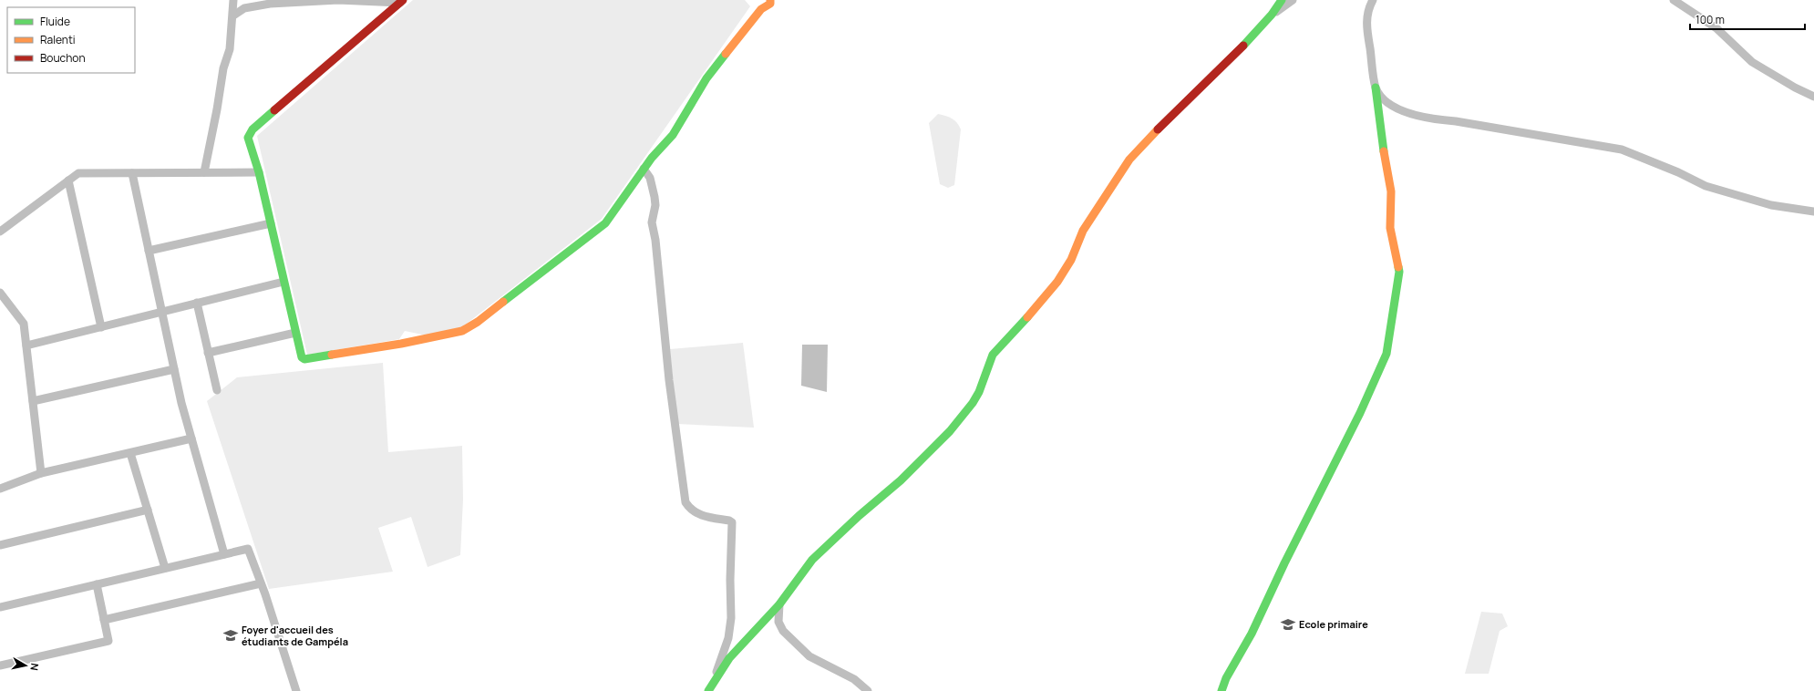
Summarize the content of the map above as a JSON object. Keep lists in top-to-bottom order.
{
  "places": {
    "school or university": ["Ecole primaire", "Foyer d'accueil des étudiants de Gampéla"]
  },
  "legend": ["Fluide", "Ralenti", "Bouchon"],
  "scale_bar": "100 m",
  "north": "right"
}
